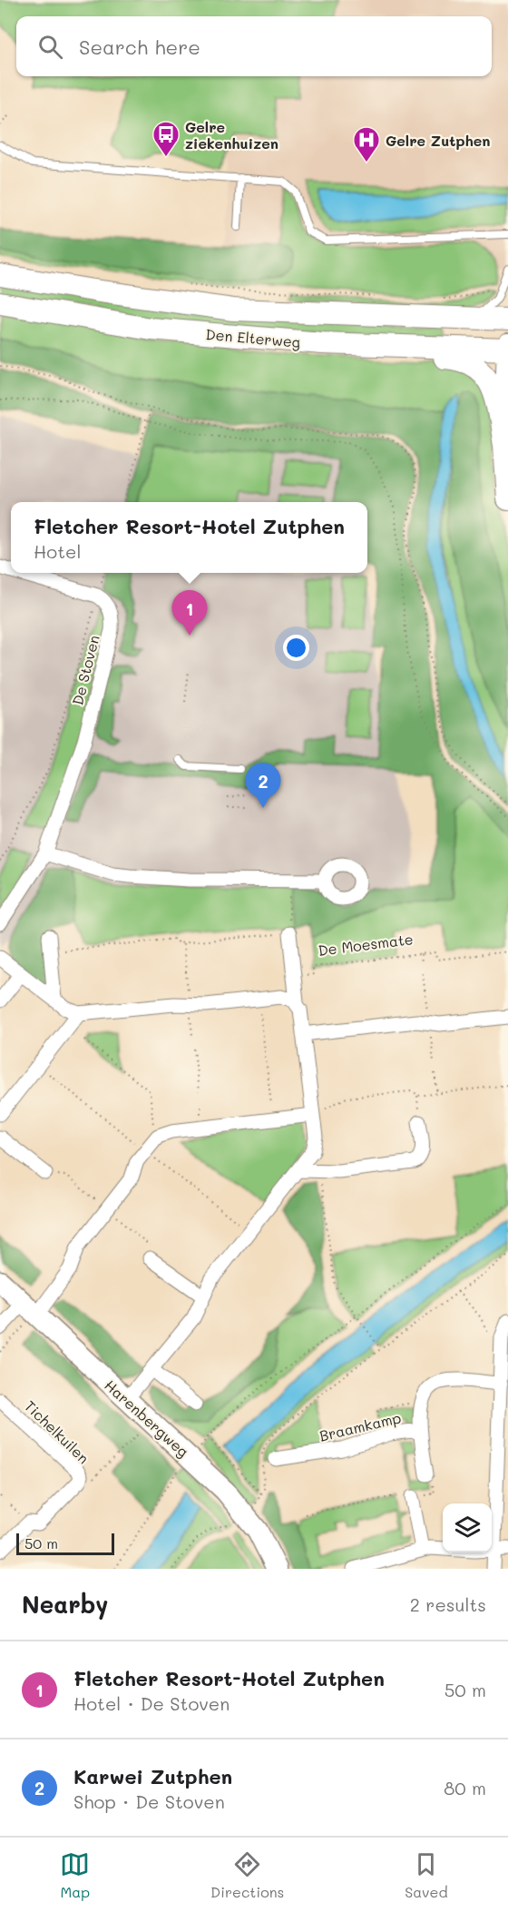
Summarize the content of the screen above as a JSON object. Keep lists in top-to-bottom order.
{
  "streets": {
    "main road": ["Den Elterweg"],
    "street": [
      "De Stoven",
      "Harenbergweg",
      "Braamkamp",
      "Tichelkuilen"
    ],
    "path": ["De Moesmate"]
  },
  "places": {
    "bus stop": ["Gelre ziekenhuizen"],
    "hospital": ["Gelre Zutphen"]
  },
  "scale_bar": "50 m",
  "page": {
    "search": "Search here",
    "popup": ["Fletcher Resort-Hotel Zutphen", "Hotel"],
    "pins": ["1", "2"],
    "scale": "50 m",
    "heading": ["Nearby", "2 results"],
    "list": [
      {
        "mark": "1",
        "name": "Fletcher Resort-Hotel Zutphen",
        "note": "Hotel · De Stoven",
        "value": "50 m"
      },
      {
        "mark": "2",
        "name": "Karwei Zutphen",
        "note": "Shop · De Stoven",
        "value": "80 m"
      }
    ],
    "nav": ["Map", "Directions", "Saved"]
  }
}
